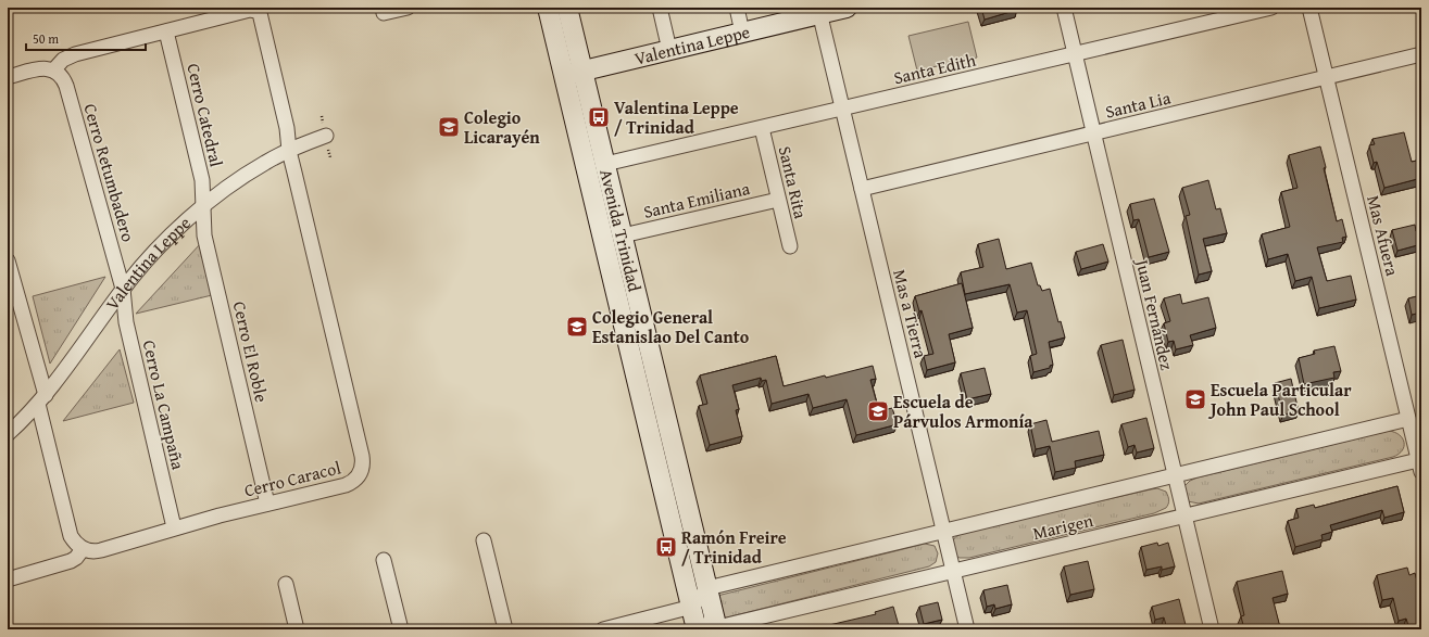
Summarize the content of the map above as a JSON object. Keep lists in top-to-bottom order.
{
  "streets": {
    "main road": ["Valentina Leppe", "Avenida Trinidad"],
    "street": [
      "Santa Edith",
      "Santa Lia",
      "Cerro Catedral",
      "Cerro Retumbadero",
      "Santa Rita",
      "Santa Emiliana",
      "Mas Afuera",
      "Mas a Tierra",
      "Juan Fernández",
      "Cerro El Roble",
      "Cerro La Campaña",
      "Cerro Caracol",
      "Marigen"
    ]
  },
  "crossings": [
    ["Valentina Leppe", "Cerro Catedral"],
    ["Valentina Leppe", "Cerro Retumbadero"],
    ["Valentina Leppe", "Avenida Trinidad"],
    ["Valentina Leppe", "Mas a Tierra"],
    ["Valentina Leppe", "Cerro El Roble"],
    ["Valentina Leppe", "Cerro La Campaña"],
    ["Valentina Leppe", "Cerro Caracol"],
    ["Santa Edith", "Santa Rita"],
    ["Santa Edith", "Avenida Trinidad"],
    ["Santa Edith", "Mas a Tierra"],
    ["Santa Edith", "Juan Fernández"],
    ["Santa Lia", "Mas Afuera"],
    ["Santa Lia", "Mas a Tierra"],
    ["Santa Lia", "Juan Fernández"],
    ["Cerro Catedral", "Cerro El Roble"],
    ["Cerro Catedral", "Cerro Caracol"],
    ["Cerro Retumbadero", "Cerro La Campaña"],
    ["Santa Rita", "Santa Emiliana"],
    ["Santa Emiliana", "Avenida Trinidad"],
    ["Avenida Trinidad", "Marigen"],
    ["Mas Afuera", "Marigen"],
    ["Mas a Tierra", "Marigen"],
    ["Juan Fernández", "Marigen"],
    ["Cerro El Roble", "Cerro Caracol"],
    ["Cerro La Campaña", "Cerro Caracol"]
  ],
  "places": {
    "bus stop": ["Valentina Leppe / Trinidad", "Ramón Freire / Trinidad"],
    "school or university": [
      "Colegio Licarayén",
      "Colegio General Estanislao Del Canto",
      "Escuela Particular John Paul School",
      "Escuela de Párvulos Armonía"
    ]
  },
  "scale_bar": "50 m"
}
